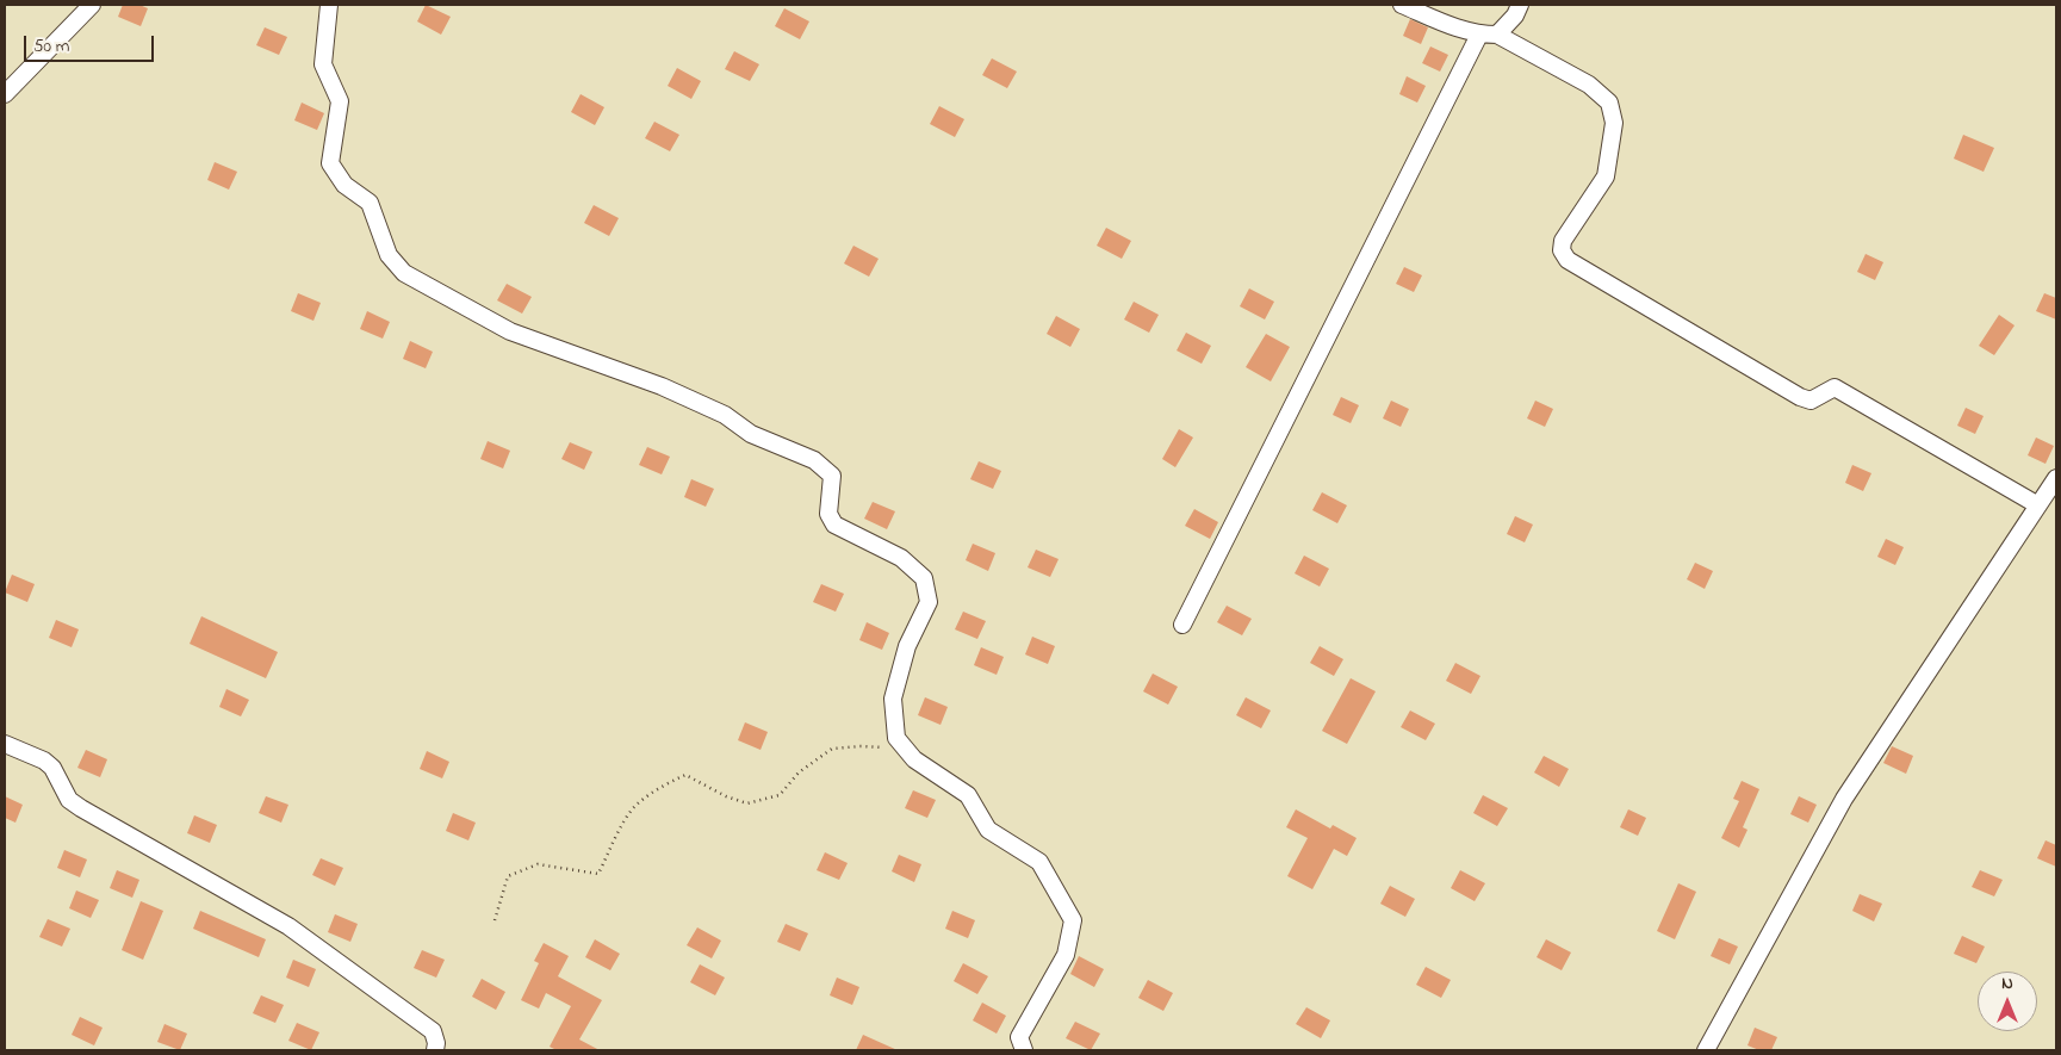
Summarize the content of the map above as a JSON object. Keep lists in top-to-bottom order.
{
  "scale_bar": "50 m",
  "north": "top"
}
